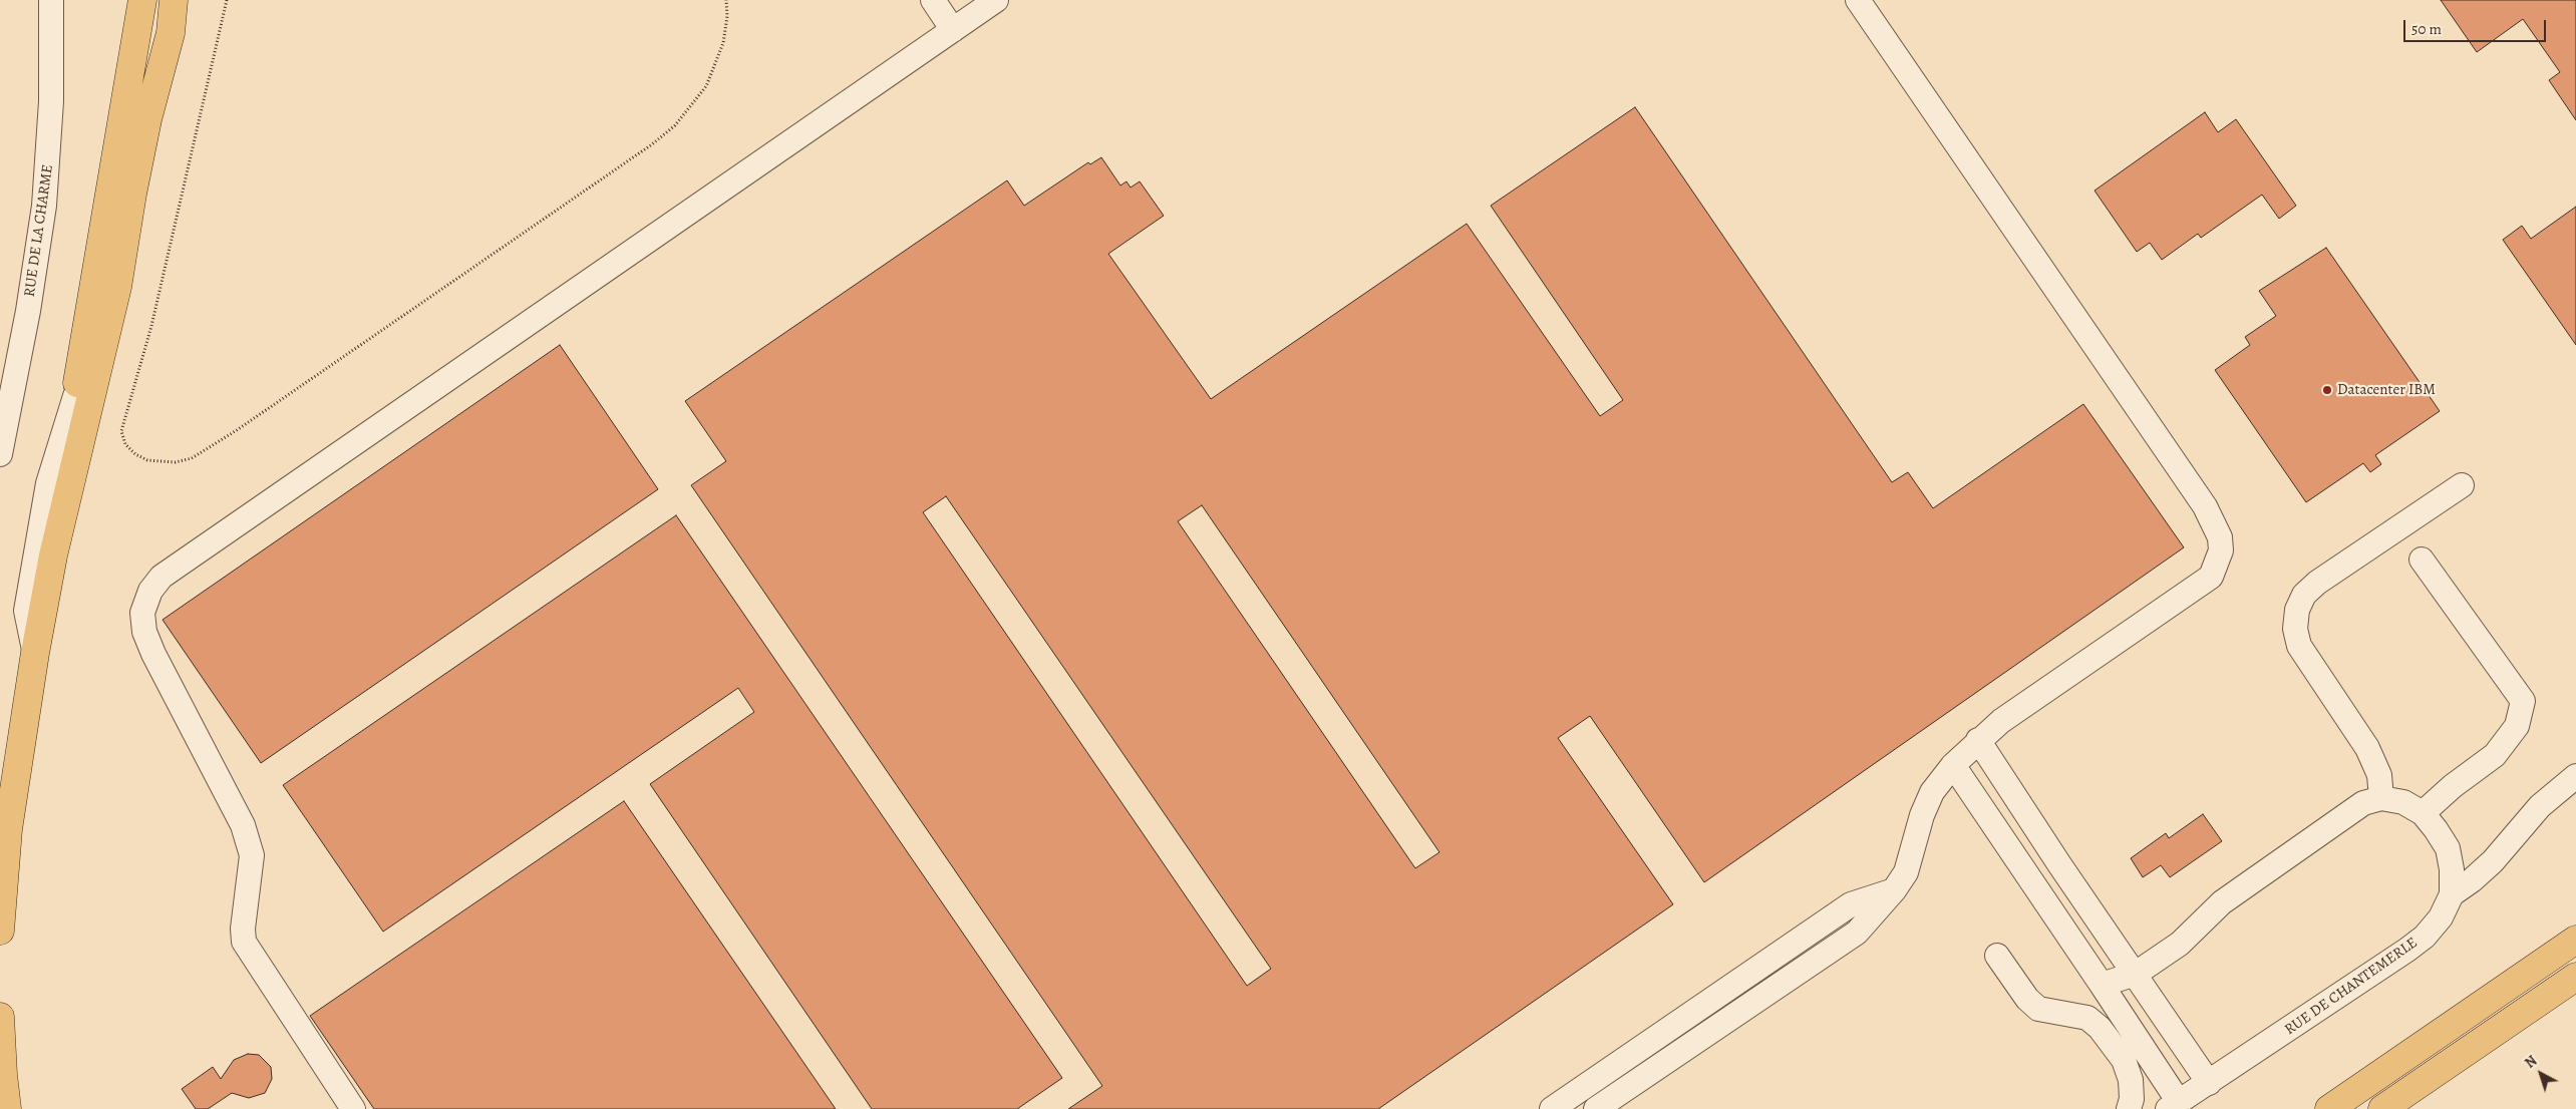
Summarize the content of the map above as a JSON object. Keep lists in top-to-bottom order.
{
  "streets": {
    "street": ["RUE DE LA CHARME", "RUE DE CHANTEMERLE"]
  },
  "places": ["Datacenter IBM"],
  "scale_bar": "50 m",
  "north": "top left"
}
